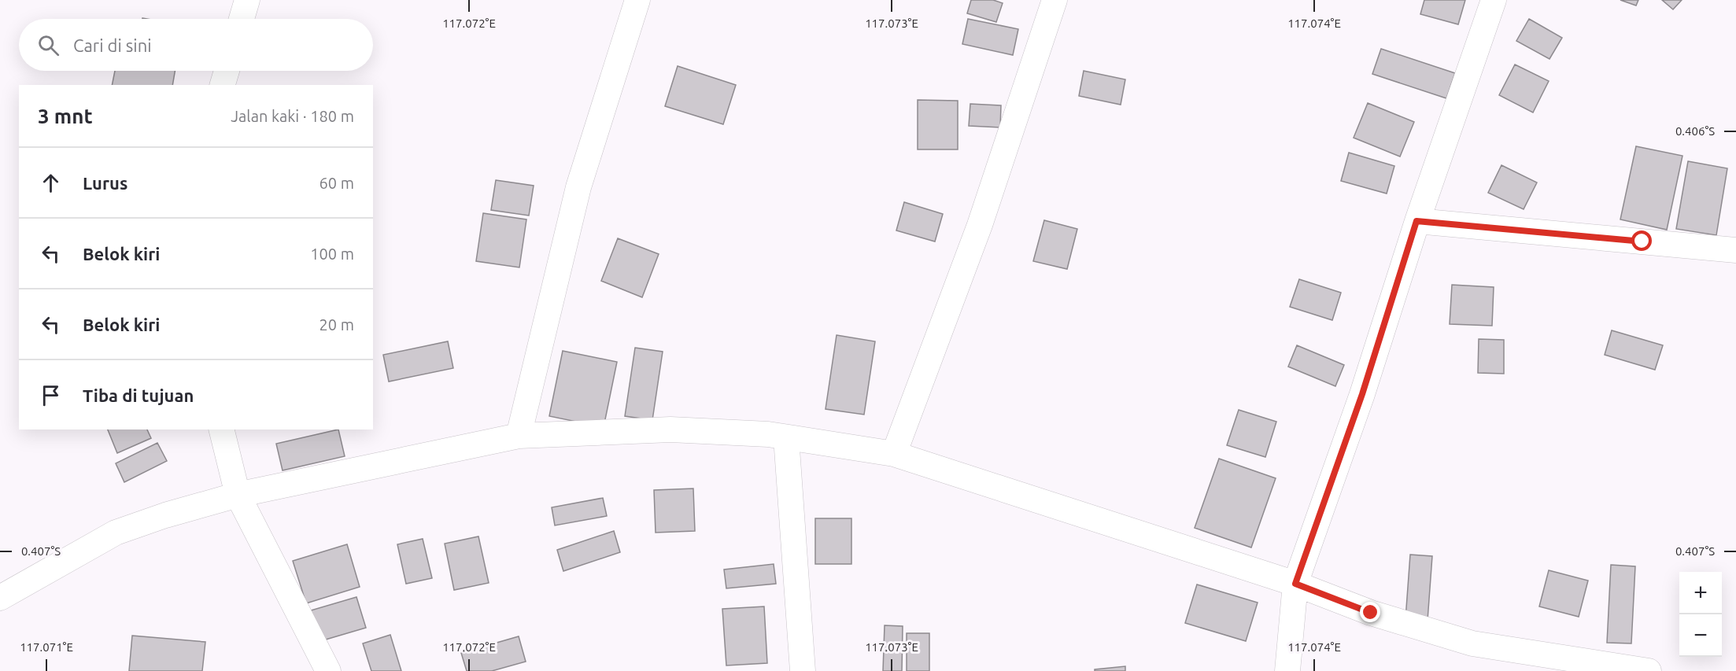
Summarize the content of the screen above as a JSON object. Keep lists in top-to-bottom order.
{
  "page": {
    "search": "Cari di sini",
    "heading": ["3 mnt", "Jalan kaki · 180 m"],
    "list": [
      ["Lurus", "60 m"],
      ["Belok kiri", "100 m"],
      ["Belok kiri", "20 m"],
      "Tiba di tujuan"
    ],
    "map_buttons": ["+", "−"]
  },
  "coordinates": [
    "117.072°E",
    "117.073°E",
    "117.074°E",
    "0.406°S",
    "0.407°S",
    "117.071°E"
  ]
}
